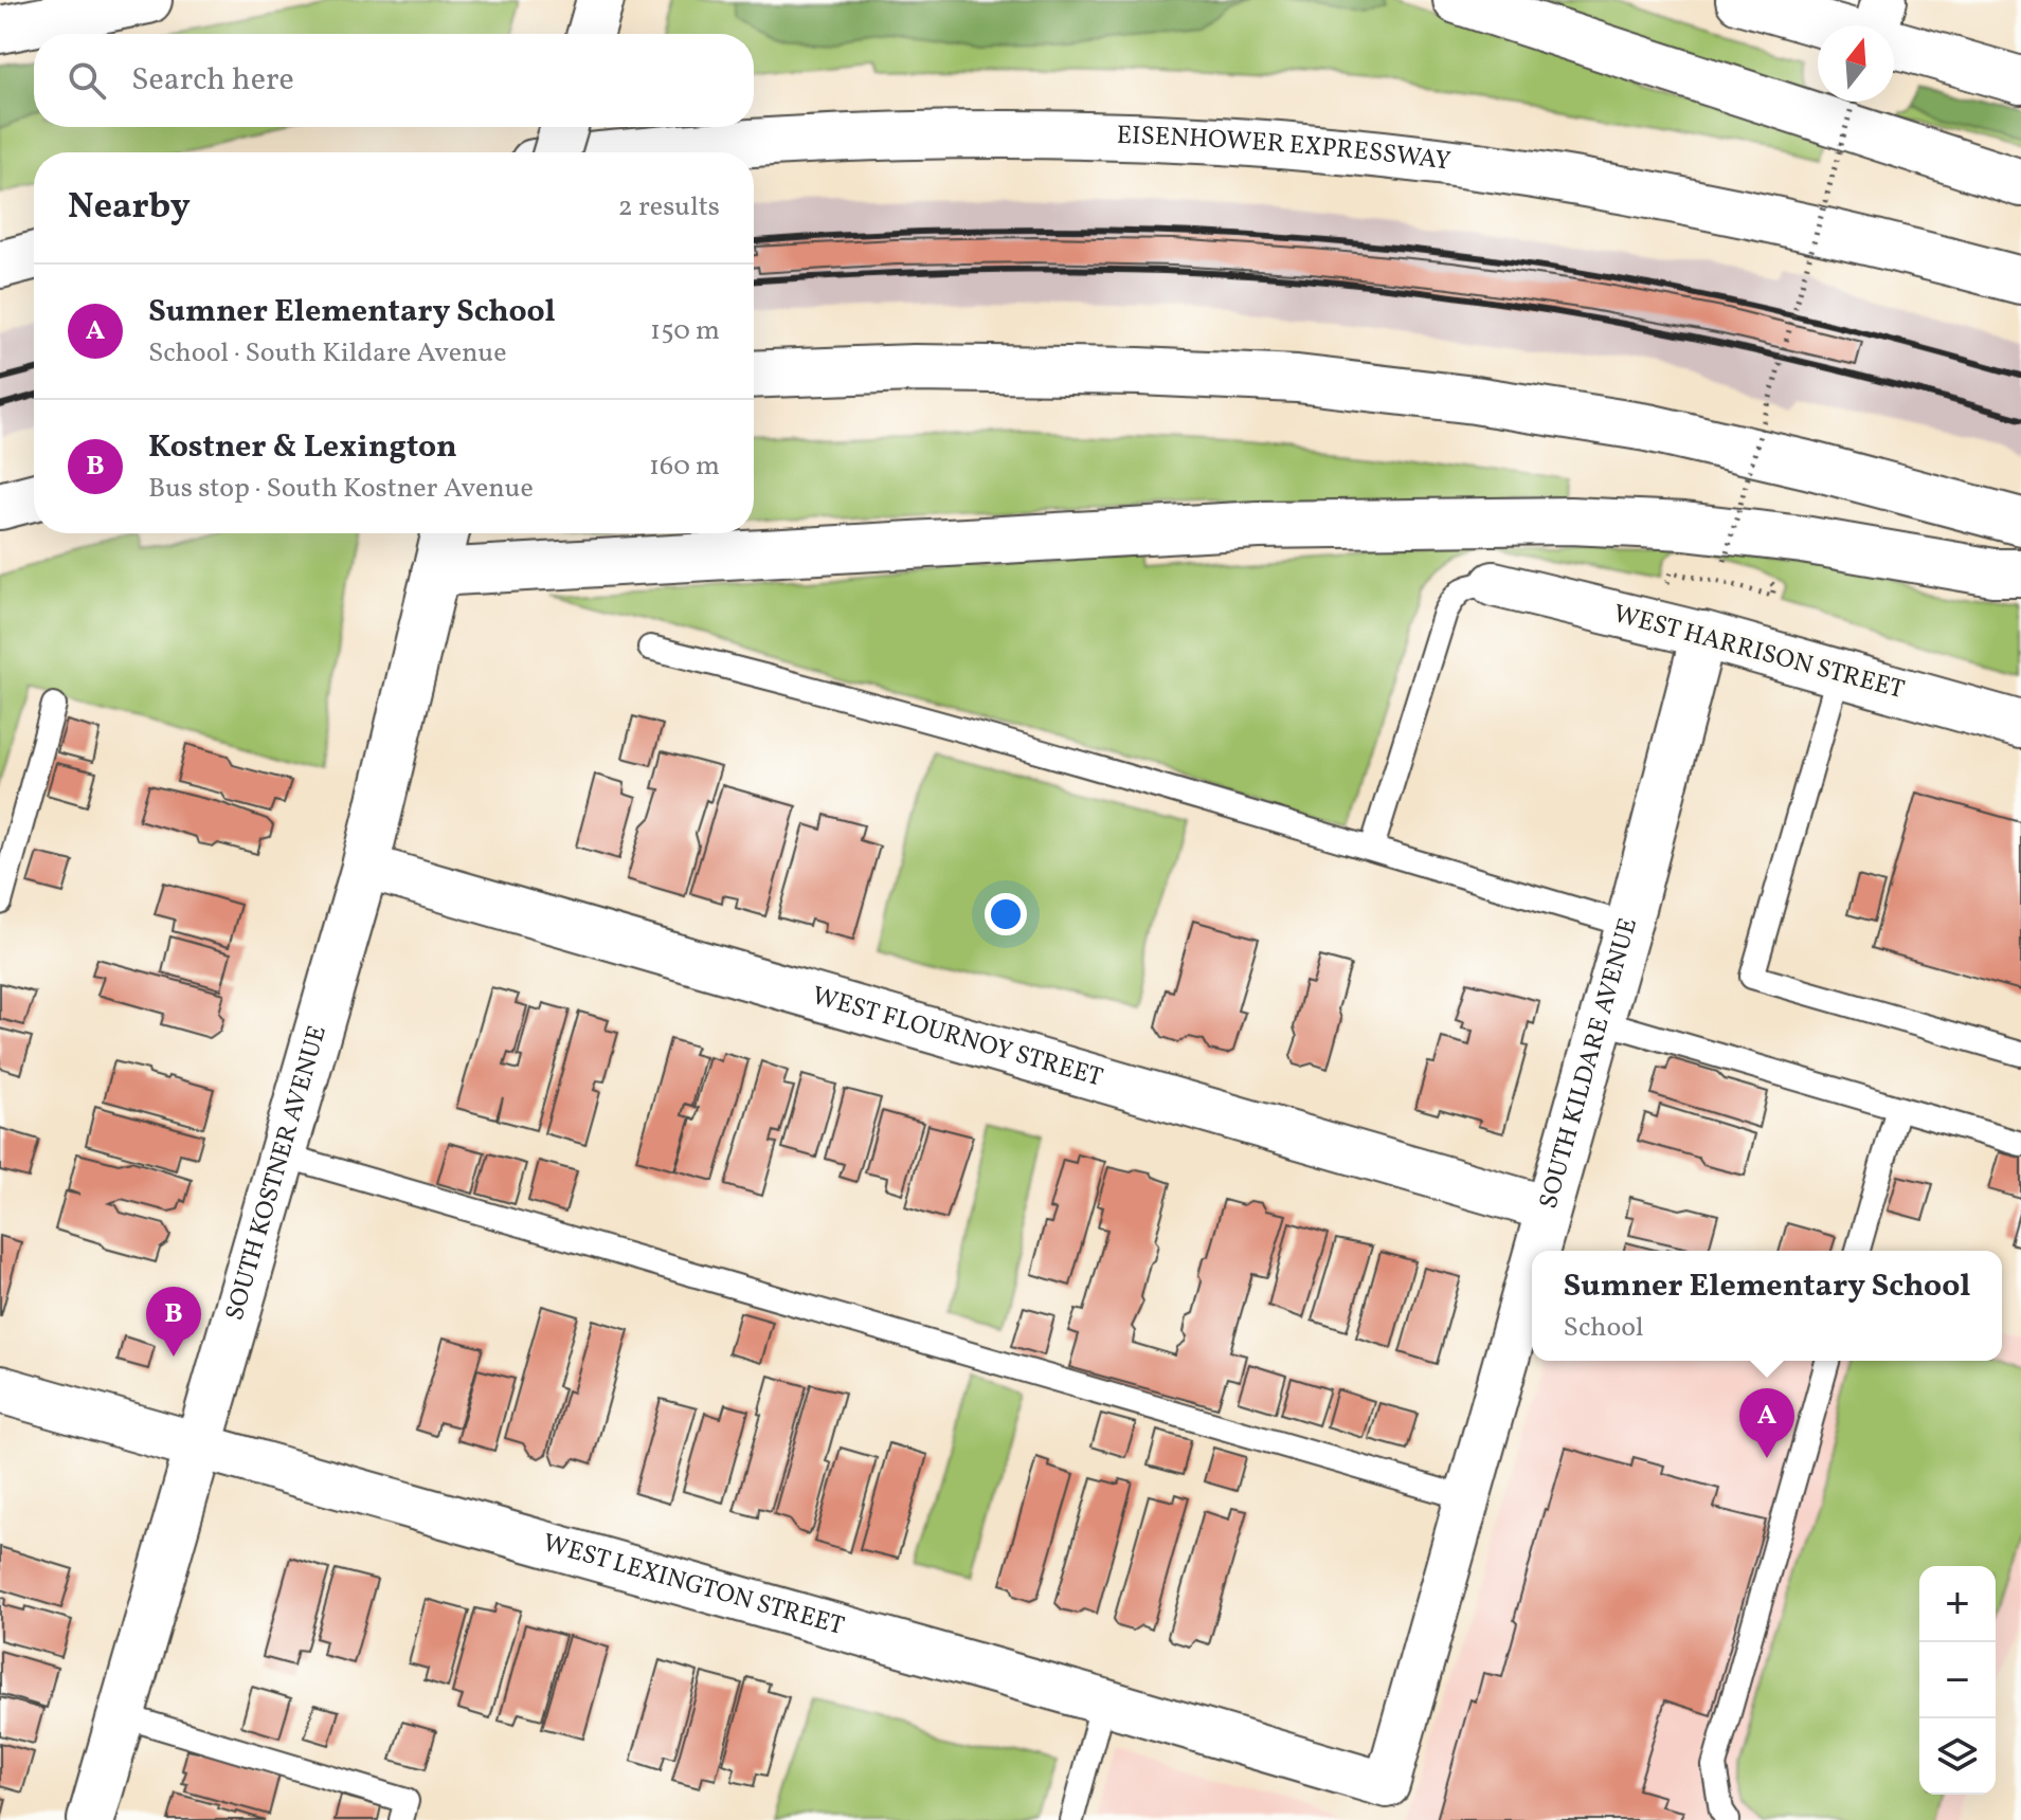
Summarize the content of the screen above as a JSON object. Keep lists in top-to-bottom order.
{
  "streets": {
    "main road": [
      "EISENHOWER EXPRESSWAY",
      "WEST HARRISON STREET",
      "SOUTH KOSTNER AVENUE",
      "WEST LEXINGTON STREET"
    ],
    "street": ["WEST FLOURNOY STREET", "SOUTH KILDARE AVENUE"]
  },
  "crossings": [
    ["WEST HARRISON STREET", "SOUTH KILDARE AVENUE"],
    ["WEST FLOURNOY STREET", "SOUTH KILDARE AVENUE"],
    ["WEST FLOURNOY STREET", "SOUTH KOSTNER AVENUE"],
    ["SOUTH KILDARE AVENUE", "WEST LEXINGTON STREET"],
    ["SOUTH KOSTNER AVENUE", "WEST LEXINGTON STREET"]
  ],
  "north": "top",
  "page": {
    "search": "Search here",
    "heading": ["Nearby", "2 results"],
    "list": [
      {
        "mark": "A",
        "name": "Sumner Elementary School",
        "note": "School · South Kildare Avenue",
        "value": "150 m"
      },
      {
        "mark": "B",
        "name": "Kostner & Lexington",
        "note": "Bus stop · South Kostner Avenue",
        "value": "160 m"
      }
    ],
    "popup": ["Sumner Elementary School", "School"],
    "pins": ["B", "A"],
    "map_buttons": ["+", "−"]
  }
}
